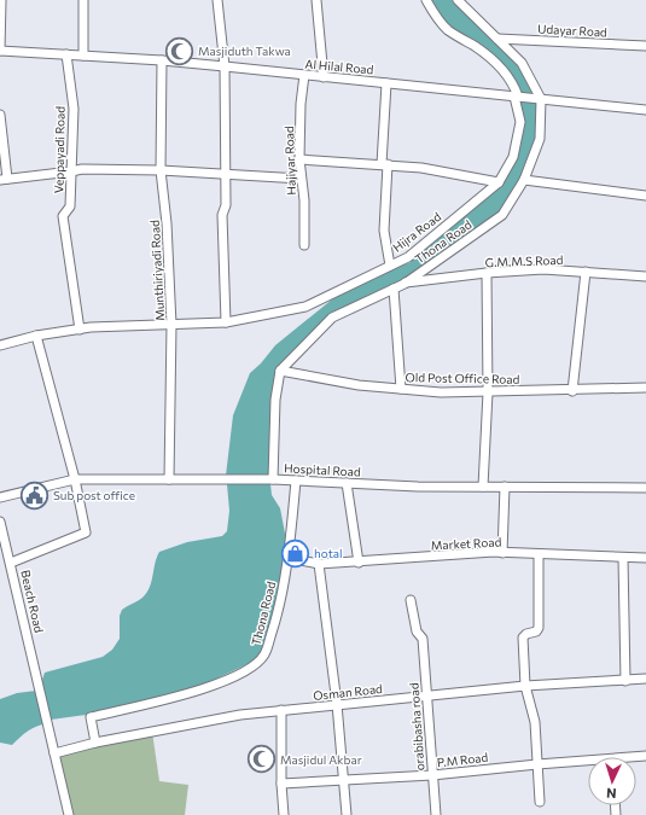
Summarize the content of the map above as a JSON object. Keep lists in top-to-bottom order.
{
  "streets": {
    "street": [
      "Udayar Road",
      "Al Hilal Road",
      "Veppayadi Road",
      "Hajiyar Road",
      "Hijra Road",
      "Thona Road",
      "G.M.M.S Road",
      "Munthiriyadi Road",
      "Old Post Office Road",
      "Hospital Road",
      "Market Road",
      "Beach Road",
      "Osman Road",
      "orabibasha road",
      "P.M Road"
    ]
  },
  "crossings": [
    ["Udayar Road", "Thona Road"],
    ["Al Hilal Road", "Veppayadi Road"],
    ["Al Hilal Road", "Hajiyar Road"],
    ["Al Hilal Road", "Hijra Road"],
    ["Al Hilal Road", "Thona Road"],
    ["Al Hilal Road", "Munthiriyadi Road"],
    ["Veppayadi Road", "Hijra Road"],
    ["Hijra Road", "Munthiriyadi Road"],
    ["Thona Road", "G.M.M.S Road"],
    ["Thona Road", "Old Post Office Road"],
    ["Thona Road", "Hospital Road"],
    ["Thona Road", "Market Road"],
    ["Thona Road", "Osman Road"],
    ["G.M.M.S Road", "Old Post Office Road"],
    ["Munthiriyadi Road", "Hospital Road"],
    ["Old Post Office Road", "Hospital Road"],
    ["Beach Road", "Osman Road"],
    ["Osman Road", "orabibasha road"],
    ["orabibasha road", "P.M Road"]
  ],
  "places": {
    "mosque": ["Masjiduth Takwa", "Masjidul Akbar"],
    "public building": ["Sub post office"],
    "shop": ["hotal"]
  },
  "north": "bottom"
}
